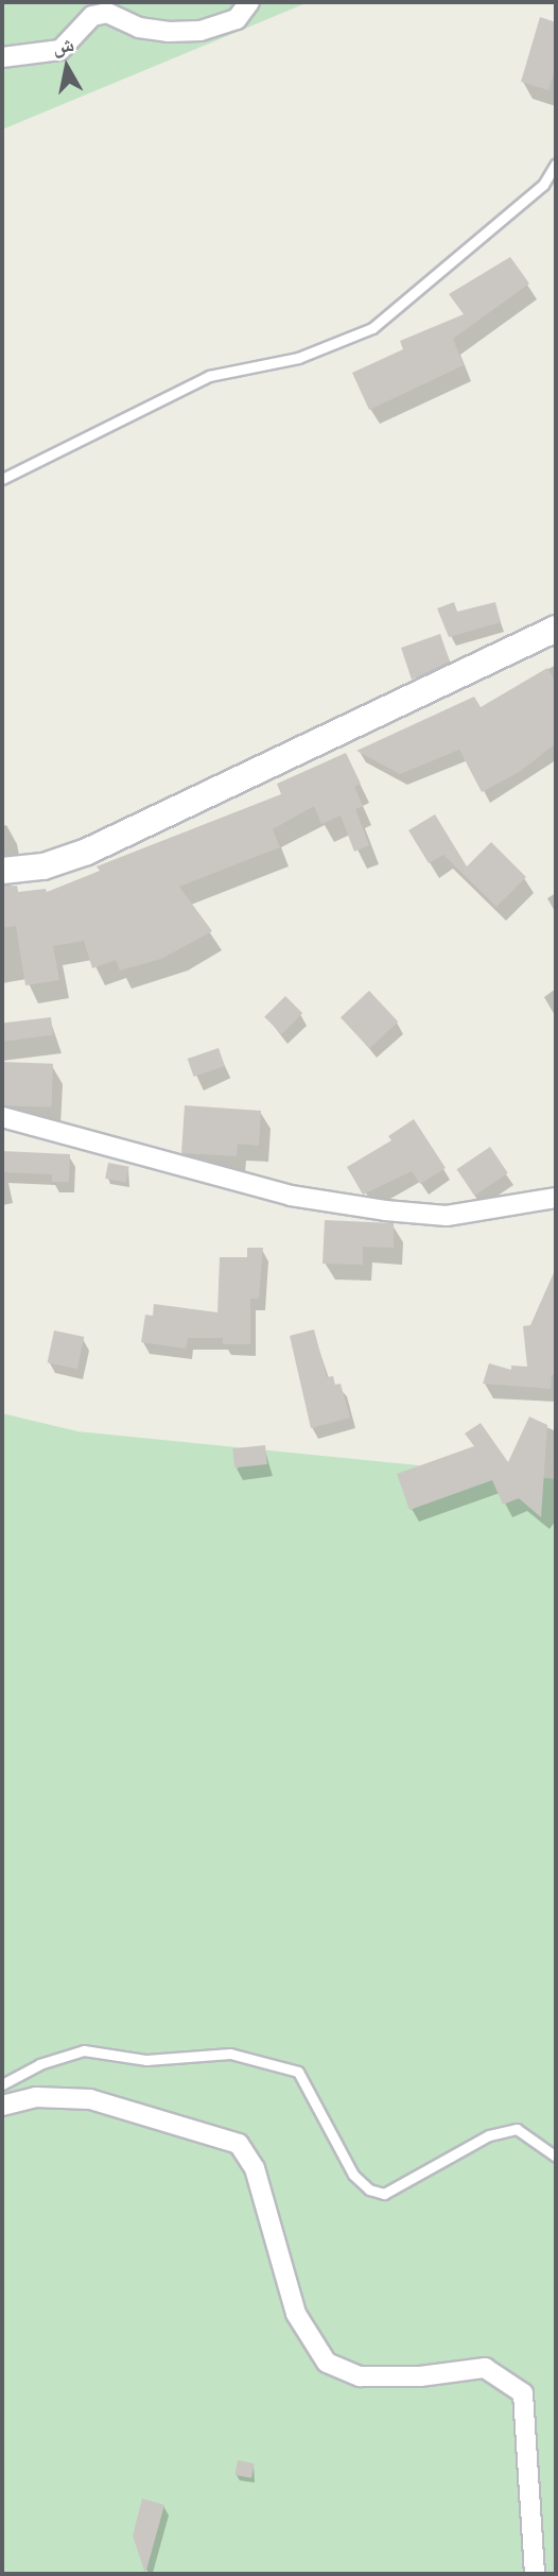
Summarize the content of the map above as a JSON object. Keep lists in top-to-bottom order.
{
  "north": "top"
}
